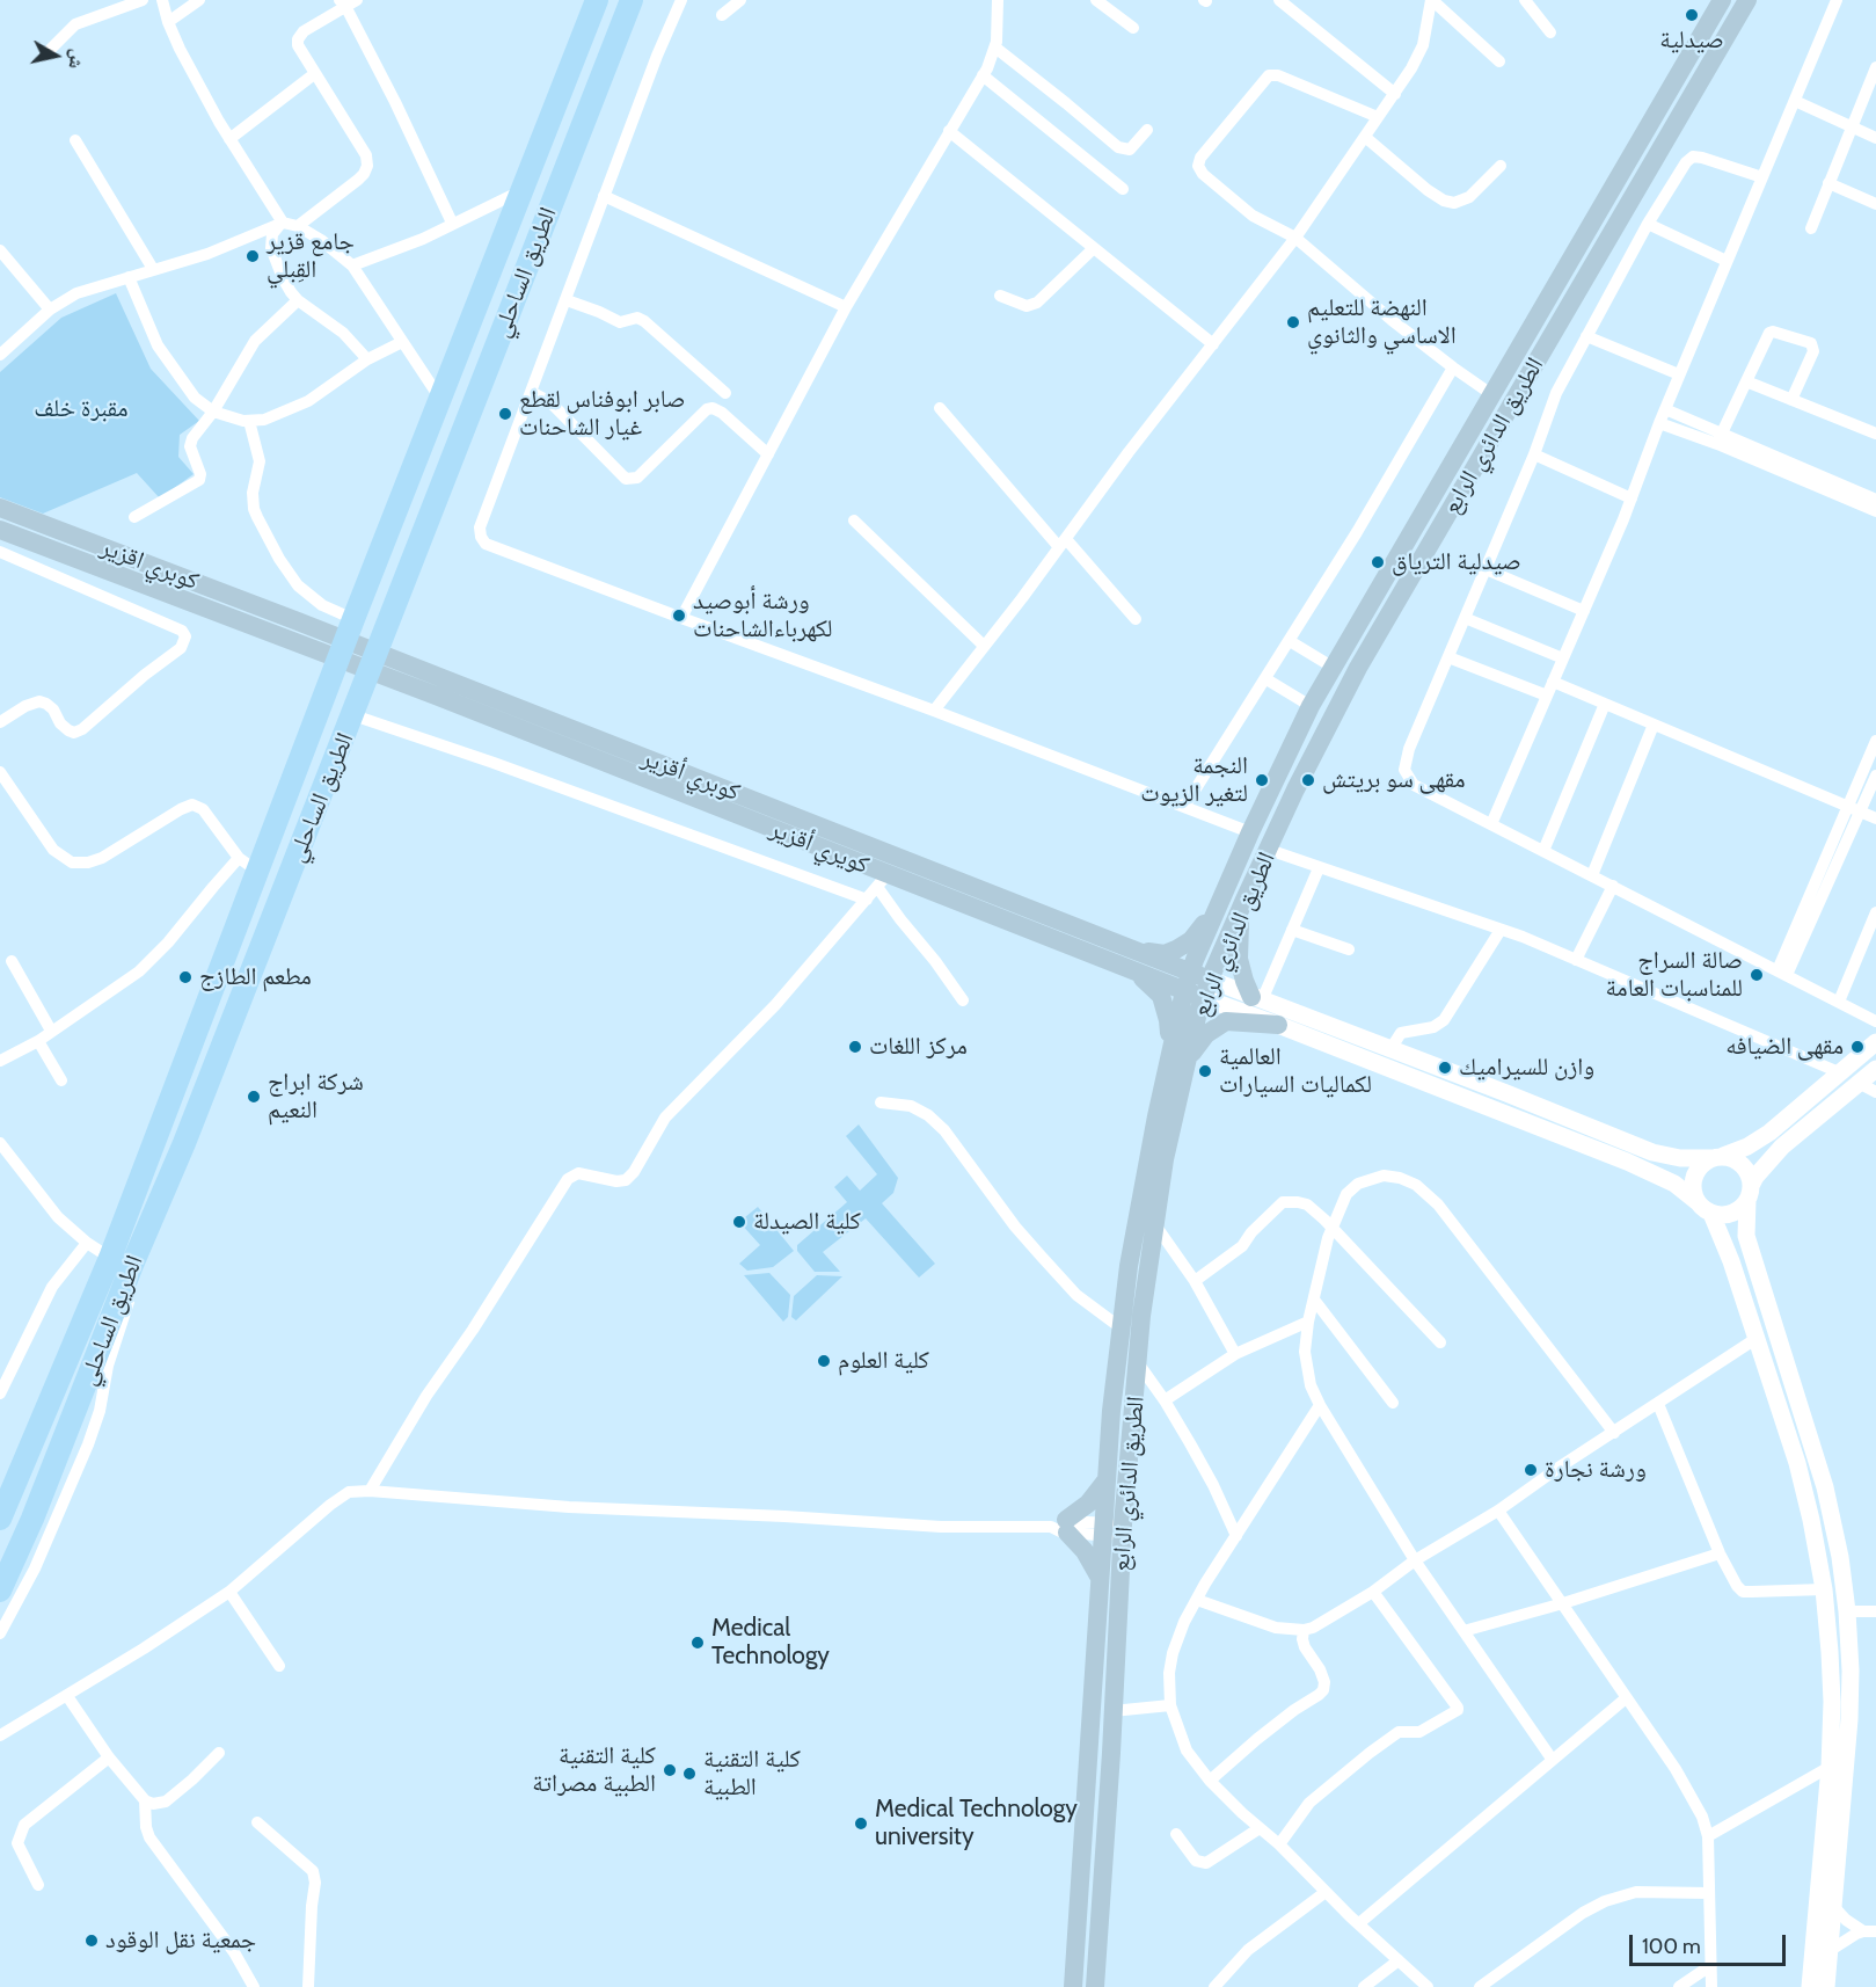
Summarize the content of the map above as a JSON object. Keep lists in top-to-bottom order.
{
  "streets": {
    "highway": ["الطريق الساحلي"],
    "main road": [
      "الطريق الدائري الرابع",
      "كوبري اقزير",
      "كوبري أقزير",
      "كويري أقزير"
    ]
  },
  "crossings": [
    ["الطريق الدائري الرابع", "كوبري أقزير"],
    ["الطريق الدائري الرابع", "كويري أقزير"],
    ["كوبري اقزير", "كوبري أقزير"],
    ["كوبري اقزير", "كويري أقزير"],
    ["كوبري أقزير", "كويري أقزير"]
  ],
  "parks": ["مقبرة خلف"],
  "places": [
    "صيدلية",
    "جامع قزير القِبلي",
    "النهضة للتعليم الاساسي والثانوي",
    "صابر ابوفناس لقطع غيار الشاحنات",
    "صيدلية الترياق",
    "ورشة أبوصيد لكهرباءالشاحنات",
    "النجمة لتغير الزيوت",
    "مقهى سو بريتش",
    "صالة السراج للمناسبات العامة",
    "مطعم الطازج",
    "مركز اللغات",
    "مقهى الضيافه",
    "وازن للسيراميك",
    "العالمية لكماليات السيارات",
    "شركة ابراج النعيم",
    "كلية الصيدلة",
    "كلية العلوم",
    "ورشة نجارة",
    "Medical Technology",
    "كلية التقنية الطبية مصراتة",
    "كلية التقنية الطبية",
    "Medical Technology university",
    "جمعية نقل الوقود"
  ],
  "scale_bar": "100 m",
  "north": "right"
}
